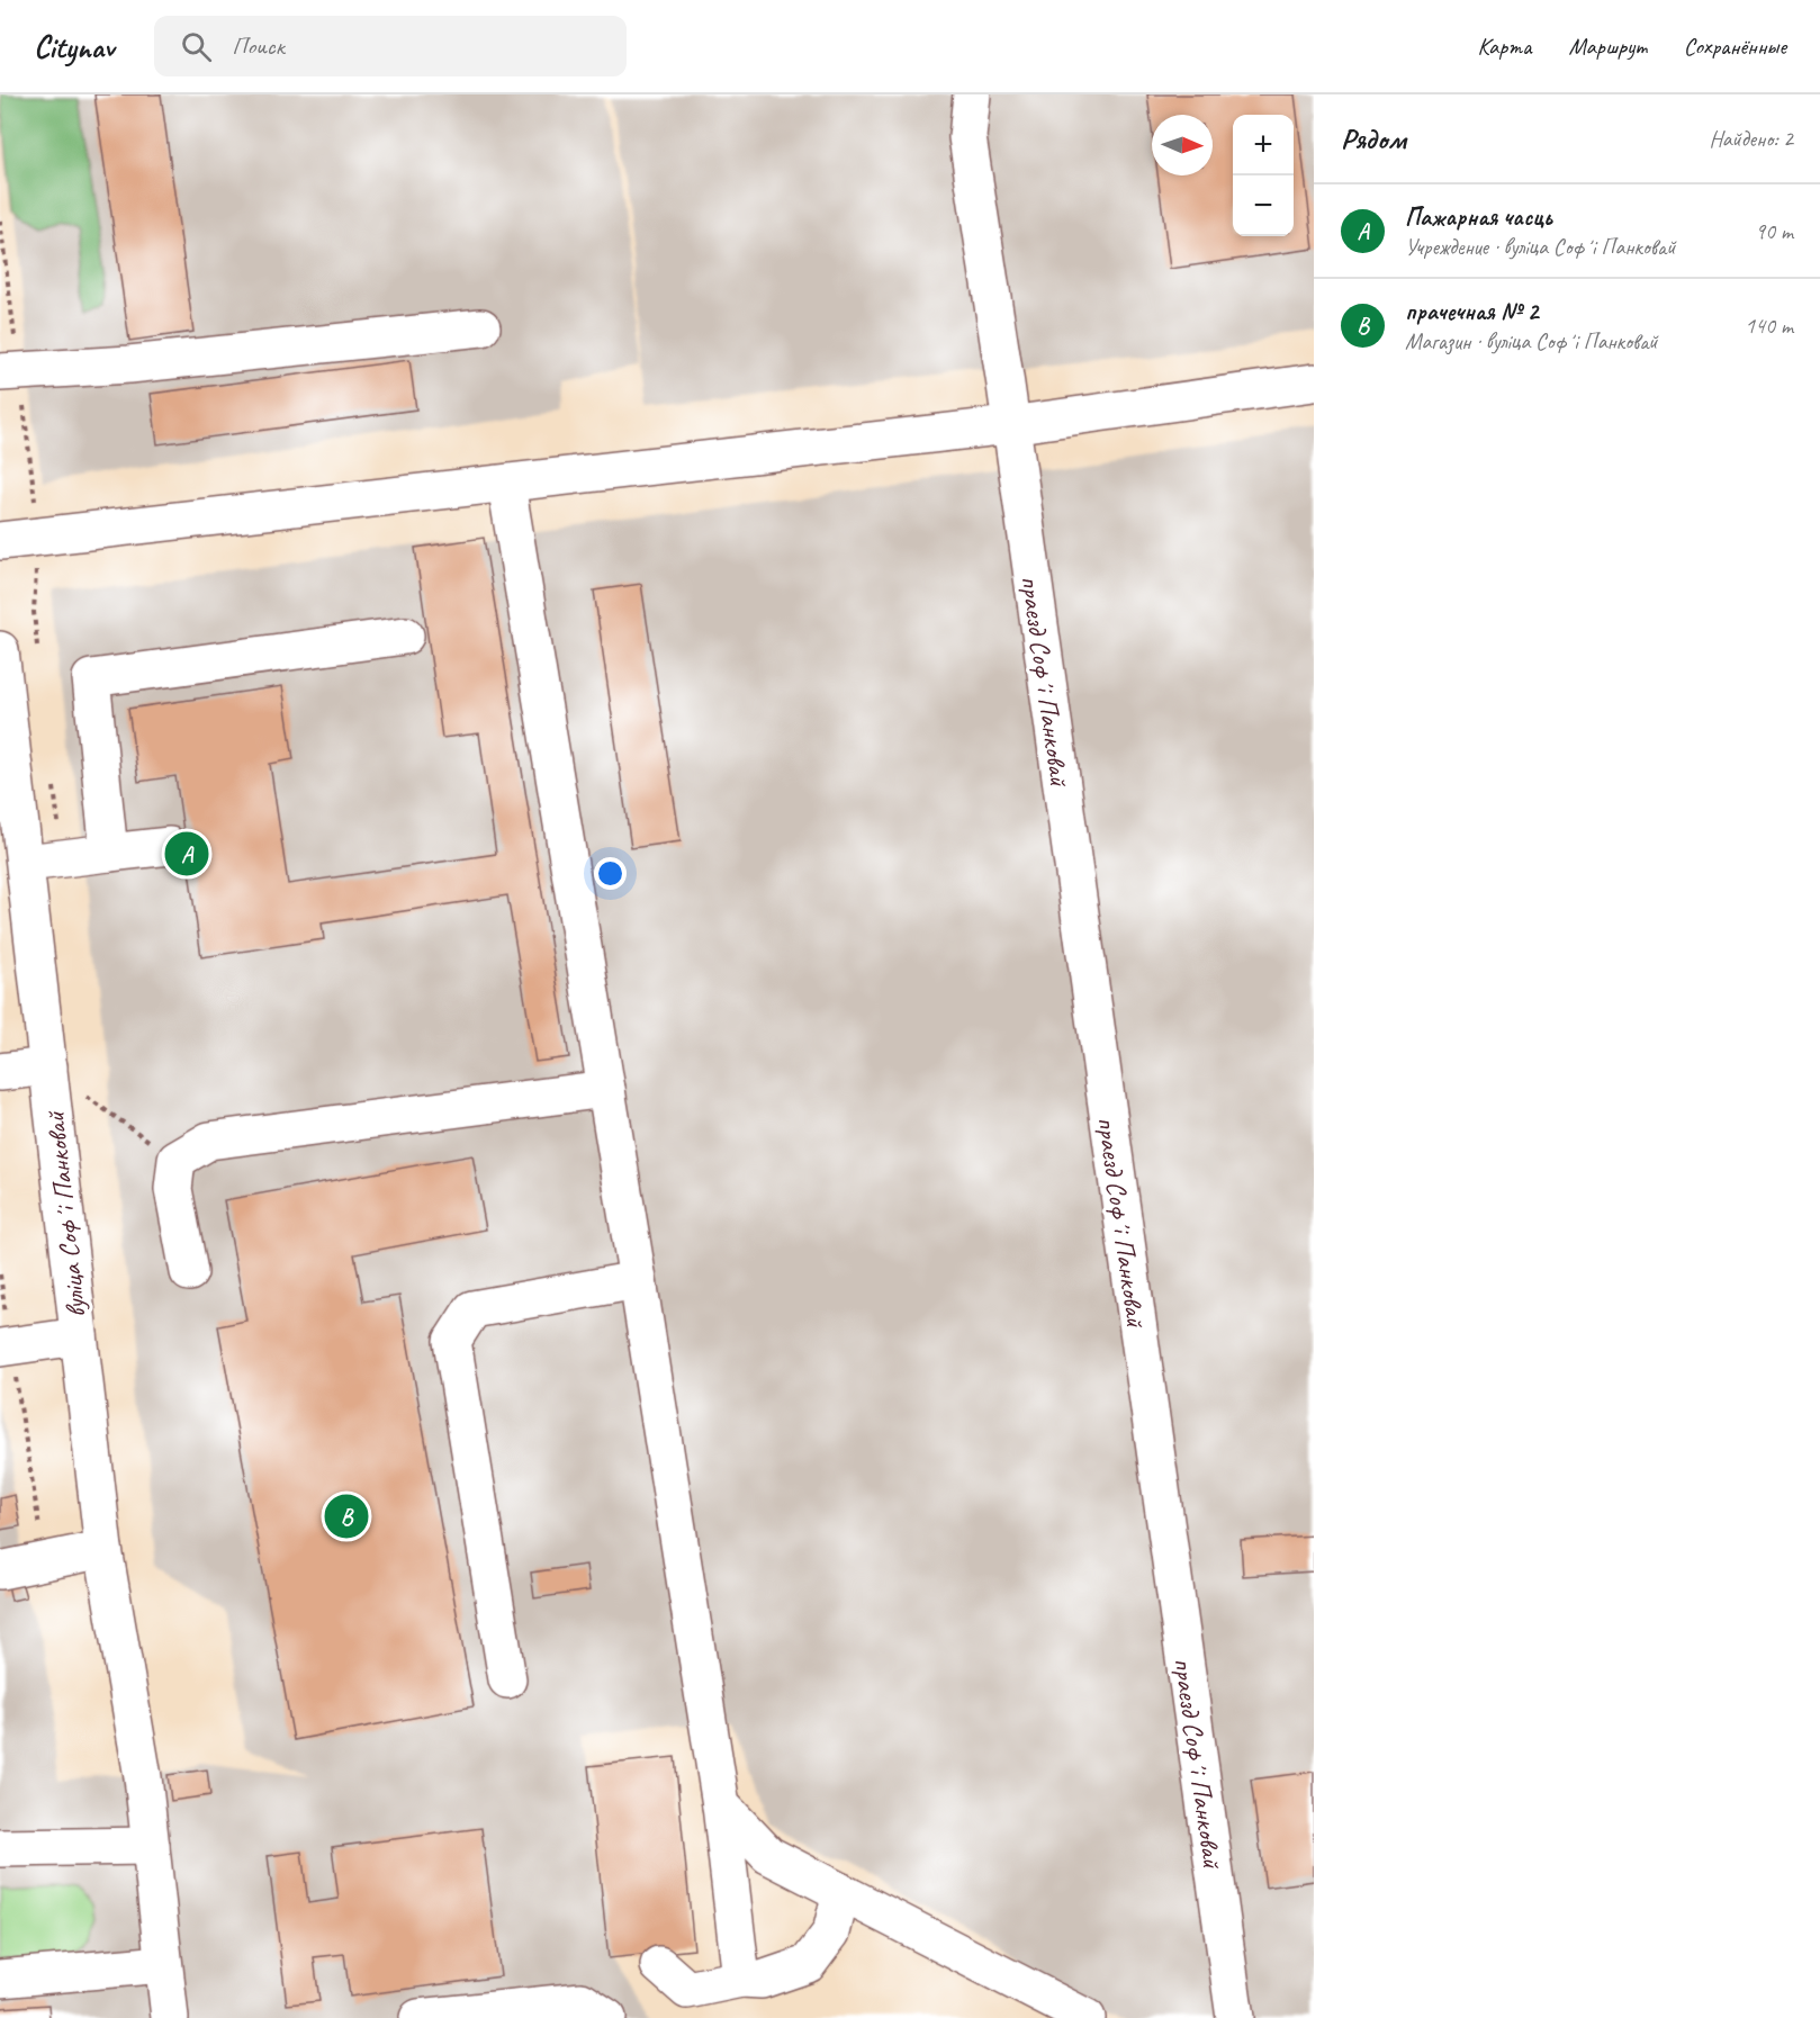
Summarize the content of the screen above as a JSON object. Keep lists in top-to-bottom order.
{
  "streets": {
    "street": ["праезд Софʼі Панковай", "вуліца Софʼі Панковай"]
  },
  "north": "right",
  "page": {
    "header": "Citynav",
    "search": "Поиск",
    "nav": ["Карта", "Маршрут", "Сохранённые"],
    "heading": ["Рядом", "Найдено: 2"],
    "map_buttons": ["+", "−"],
    "list": [
      {
        "mark": "A",
        "name": "Пажарная часць",
        "note": "Учреждение · вуліца Софʼі Панковай",
        "value": "90 m"
      },
      {
        "mark": "B",
        "name": "прачечная № 2",
        "note": "Магазин · вуліца Софʼі Панковай",
        "value": "140 m"
      }
    ],
    "pins": ["A", "B"]
  }
}
